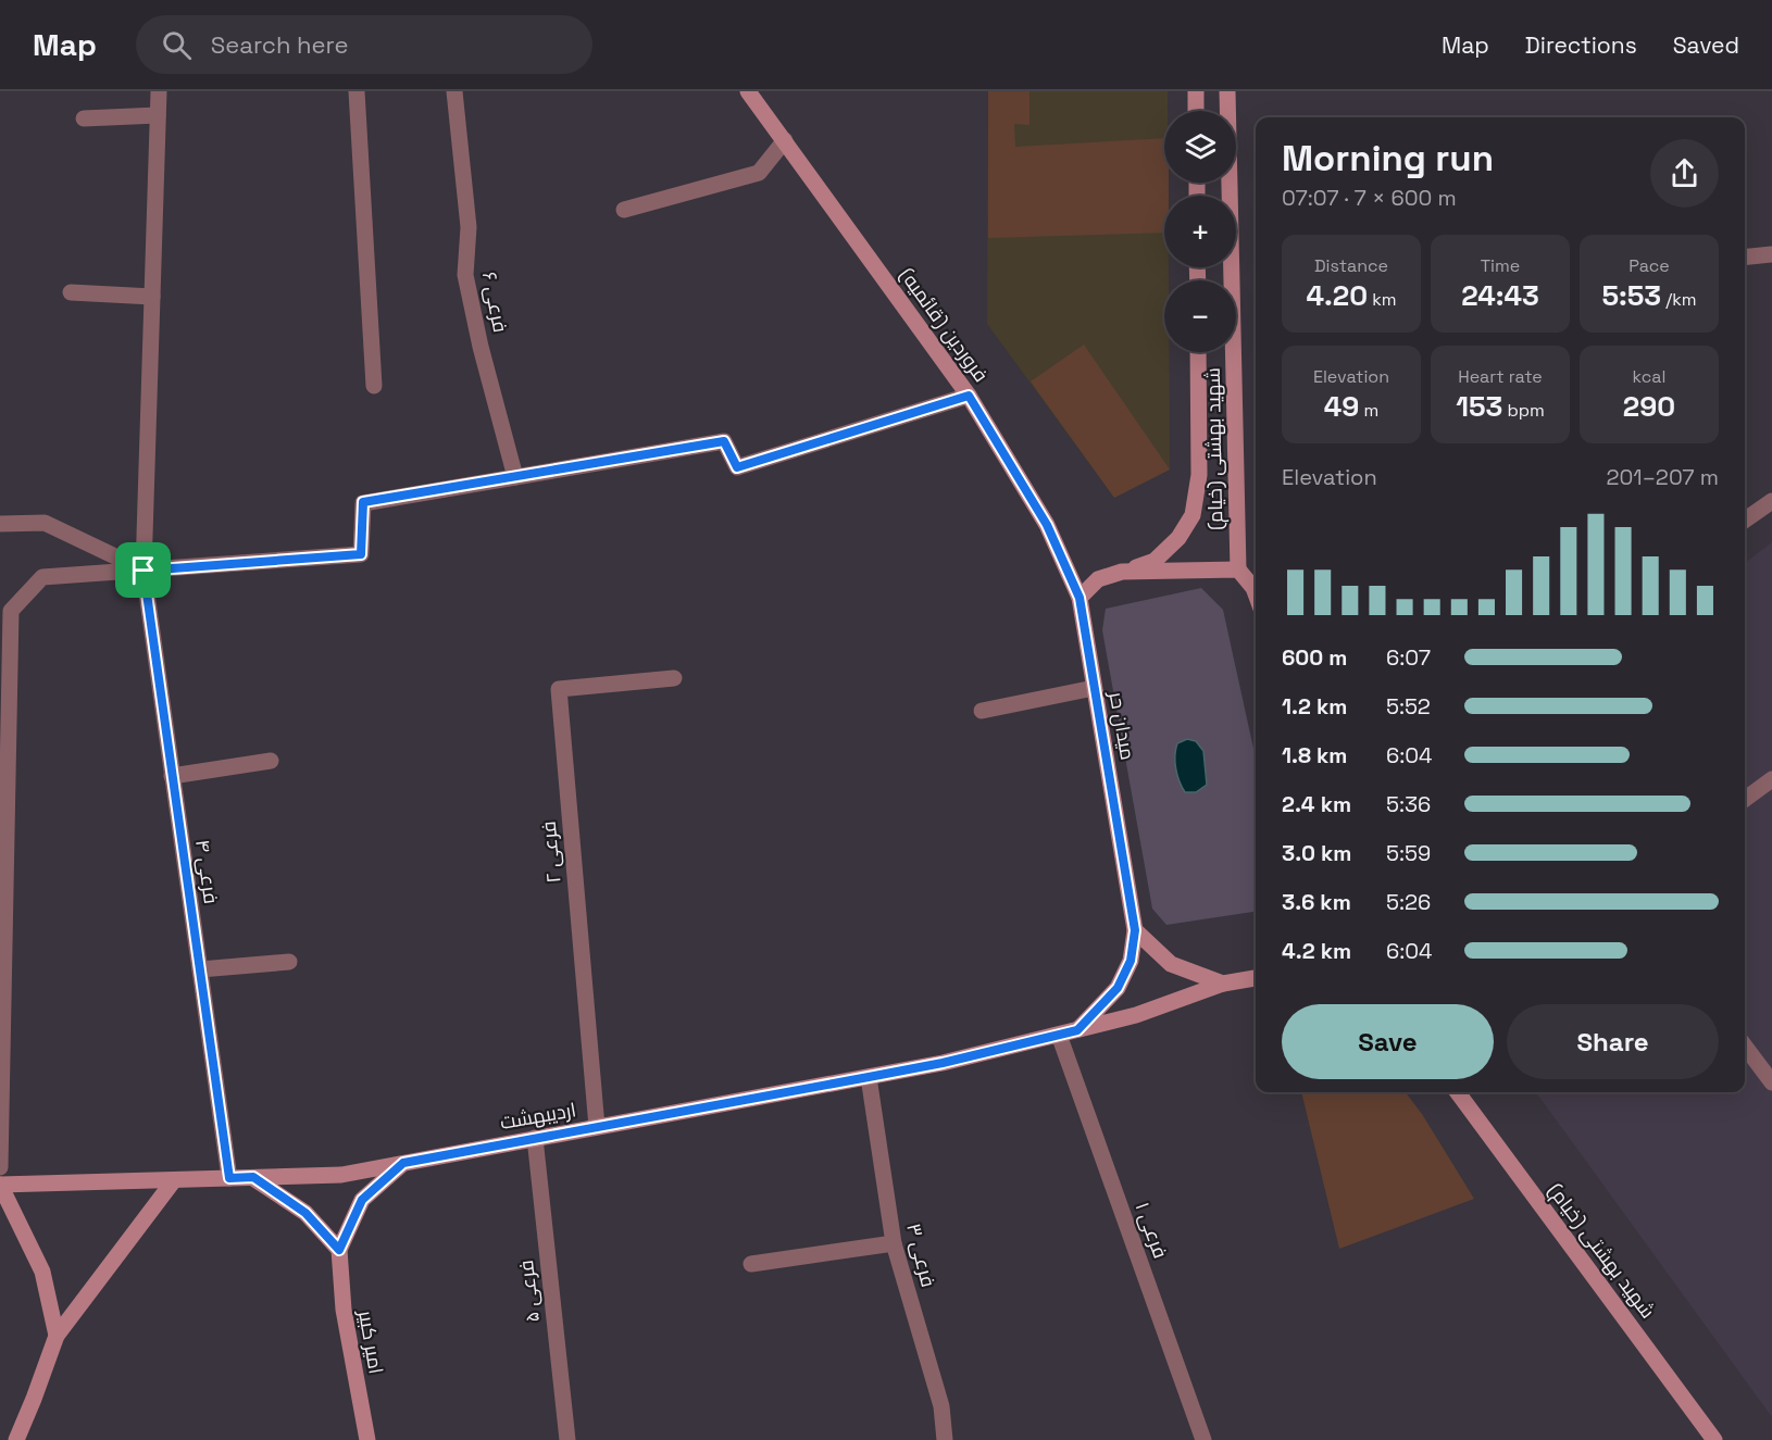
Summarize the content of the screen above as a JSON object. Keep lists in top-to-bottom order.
{
  "streets": {
    "main road": [
      "فروردین (قائمیه)",
      "شهید بهشتی (خیام)",
      "میدان حر",
      "اردیبهشت",
      "امیر کبیر"
    ],
    "street": [
      "فرعی ۶",
      "فرعی ۲",
      "فرعی ۴",
      "فرعی ۱",
      "فرعی ۳",
      "فرعی ۵"
    ]
  },
  "crossings": [
    ["فروردین (قائمیه)", "میدان حر"],
    ["میدان حر", "اردیبهشت"],
    ["فرعی ۲", "اردیبهشت"],
    ["فرعی ۴", "اردیبهشت"],
    ["اردیبهشت", "فرعی ۱"],
    ["اردیبهشت", "فرعی ۳"],
    ["اردیبهشت", "فرعی ۵"]
  ],
  "page": {
    "header": "Map",
    "search": "Search here",
    "nav": ["Map", "Directions", "Saved"],
    "map_buttons": ["+", "−"],
    "heading": ["Morning run", "07:07 · 7 × 600 m"],
    "stats": [
      ["Distance", "4.20 km"],
      ["Time", "24:43"],
      ["Pace", "5:53 /km"],
      ["Elevation", "49 m"],
      ["Heart rate", "153 bpm"],
      ["kcal", "290"]
    ],
    "chart": ["Elevation", "201–207 m"],
    "list": [
      {
        "name": "600 m",
        "note": "6:07"
      },
      {
        "name": "1.2 km",
        "note": "5:52"
      },
      {
        "name": "1.8 km",
        "note": "6:04"
      },
      {
        "name": "2.4 km",
        "note": "5:36"
      },
      {
        "name": "3.0 km",
        "note": "5:59"
      },
      {
        "name": "3.6 km",
        "note": "5:26"
      },
      {
        "name": "4.2 km",
        "note": "6:04"
      }
    ],
    "buttons": ["Save", "Share"]
  }
}
